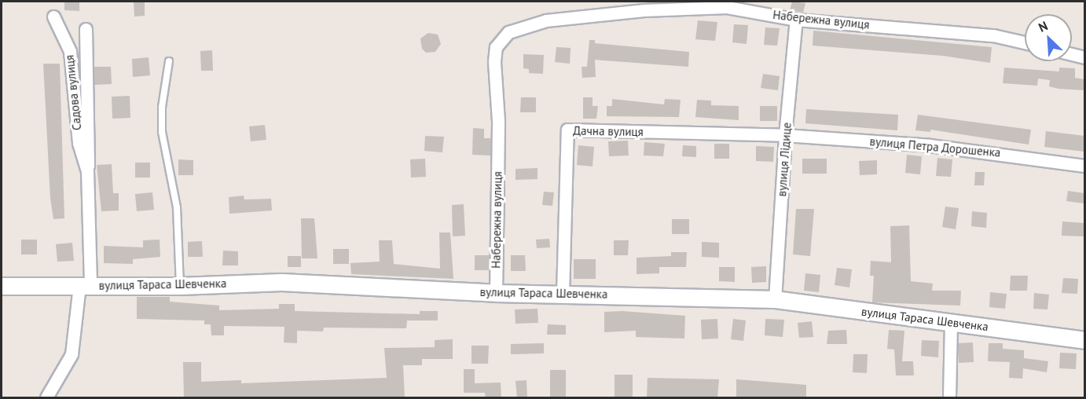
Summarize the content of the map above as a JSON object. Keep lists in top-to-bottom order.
{
  "streets": {
    "main road": ["вулиця Тараса Шевченка"],
    "street": [
      "Набережна вулиця",
      "Садова вулиця",
      "Дачна вулиця",
      "вулиця Петра Дорошенка",
      "вулиця Лідице"
    ]
  },
  "crossings": [
    ["Набережна вулиця", "вулиця Лідице"],
    ["Набережна вулиця", "вулиця Тараса Шевченка"],
    ["Садова вулиця", "вулиця Тараса Шевченка"],
    ["Дачна вулиця", "вулиця Петра Дорошенка"],
    ["Дачна вулиця", "вулиця Лідице"],
    ["Дачна вулиця", "вулиця Тараса Шевченка"],
    ["вулиця Петра Дорошенка", "вулиця Лідице"],
    ["вулиця Лідице", "вулиця Тараса Шевченка"]
  ],
  "north": "top left"
}
